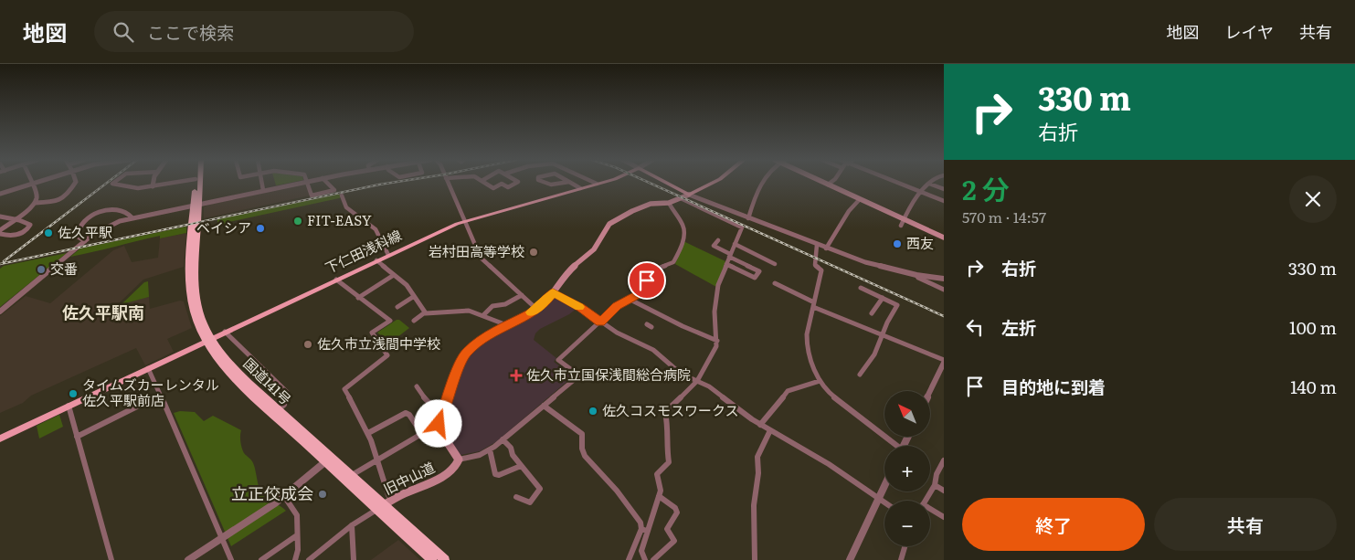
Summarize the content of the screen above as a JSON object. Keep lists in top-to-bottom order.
{
  "streets": {
    "highway": ["国道141号"],
    "main road": ["下仁田浅科線", "旧中山道"]
  },
  "crossings": [
    ["下仁田浅科線", "国道141号"],
    ["国道141号", "旧中山道"]
  ],
  "districts": ["佐久平駅南"],
  "places": {
    "other": [
      "FIT-EASY",
      "ベイシア",
      "佐久平駅",
      "西友",
      "岩村田高等学校",
      "交番",
      "佐久市立浅間中学校",
      "タイムズカーレンタル 佐久平駅前店",
      "佐久コスモスワークス",
      "立正佼成会"
    ],
    "health": ["佐久市立国保浅間総合病院"]
  },
  "north": "top left",
  "page": {
    "header": "地図",
    "search": "ここで検索",
    "nav": ["地図", "レイヤ", "共有"],
    "turn": ["330 m", "右折"],
    "heading": ["2 分", "570 m · 14:57"],
    "list": [
      {
        "name": "右折",
        "value": "330 m"
      },
      {
        "name": "左折",
        "value": "100 m"
      },
      {
        "name": "目的地に到着",
        "value": "140 m"
      }
    ],
    "map_buttons": ["+", "−"],
    "buttons": ["終了", "共有"]
  }
}
